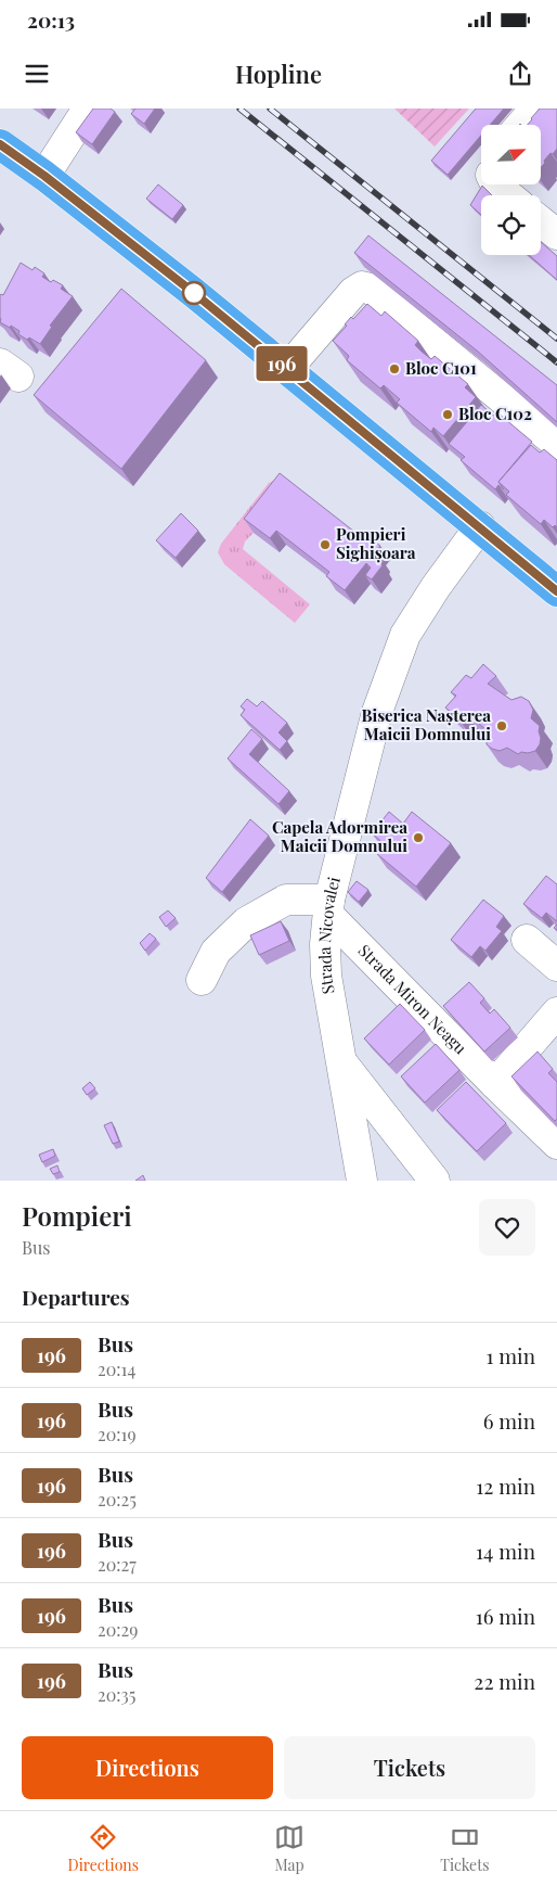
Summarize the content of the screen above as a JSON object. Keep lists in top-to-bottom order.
{
  "streets": {
    "street": ["Strada Nicovalei", "Strada Miron Neagu"]
  },
  "crossings": [
    ["Strada Nicovalei", "Strada Miron Neagu"]
  ],
  "places": [
    "Bloc C101",
    "Bloc C102",
    "Pompieri Sighișoara",
    "Biserica Nașterea Maicii Domnului",
    "Capela Adormirea Maicii Domnului"
  ],
  "lines": ["bus line 196"],
  "north": "top right",
  "page": {
    "status": "20:13",
    "header": "Hopline",
    "on_map": "196",
    "heading": [
      ["Pompieri", "Bus"],
      "Departures"
    ],
    "list": [
      {
        "mark": "196",
        "name": "Bus",
        "note": "20:14",
        "value": "1 min"
      },
      {
        "mark": "196",
        "name": "Bus",
        "note": "20:19",
        "value": "6 min"
      },
      {
        "mark": "196",
        "name": "Bus",
        "note": "20:25",
        "value": "12 min"
      },
      {
        "mark": "196",
        "name": "Bus",
        "note": "20:27",
        "value": "14 min"
      },
      {
        "mark": "196",
        "name": "Bus",
        "note": "20:29",
        "value": "16 min"
      },
      {
        "mark": "196",
        "name": "Bus",
        "note": "20:35",
        "value": "22 min"
      }
    ],
    "buttons": ["Directions", "Tickets"],
    "tabs": ["Directions", "Map", "Tickets"]
  }
}
